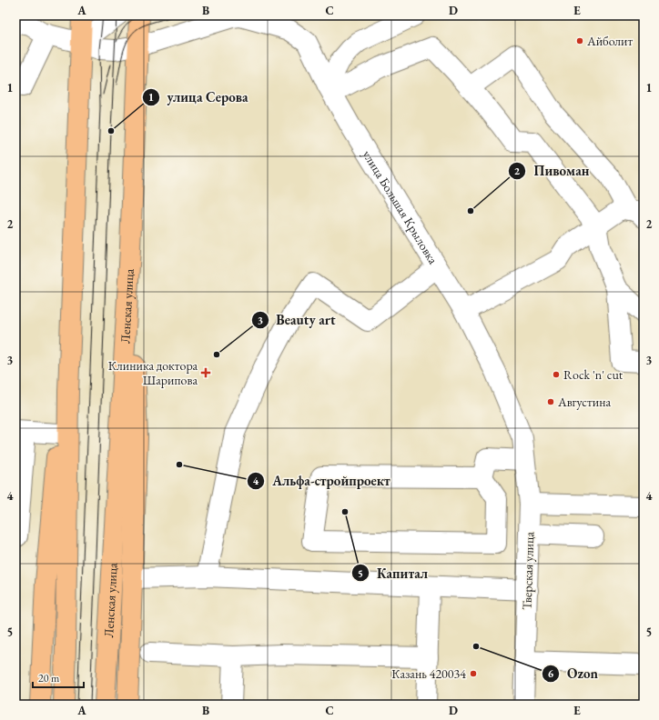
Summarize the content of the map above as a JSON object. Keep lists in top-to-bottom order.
{
  "streets": {
    "main road": ["Ленская улица"],
    "street": ["улица Большая Крыловка", "Тверская улица"]
  },
  "crossings": [
    ["улица Большая Крыловка", "Тверская улица"]
  ],
  "places": {
    "other": [
      "Айболит",
      "улица Серова",
      "Пивоман",
      "Beauty art",
      "Rock 'n' cut",
      "Августина",
      "Альфа-стройпроект",
      "Капитал",
      "Ozon",
      "Казань 420034"
    ],
    "health": ["Клиника доктора Шарипова"]
  },
  "scale_bar": "20 m",
  "grid": {
    "columns": [
      "A",
      "B",
      "C",
      "D",
      "E"
    ],
    "rows": [
      "1",
      "2",
      "3",
      "4",
      "5"
    ]
  }
}
